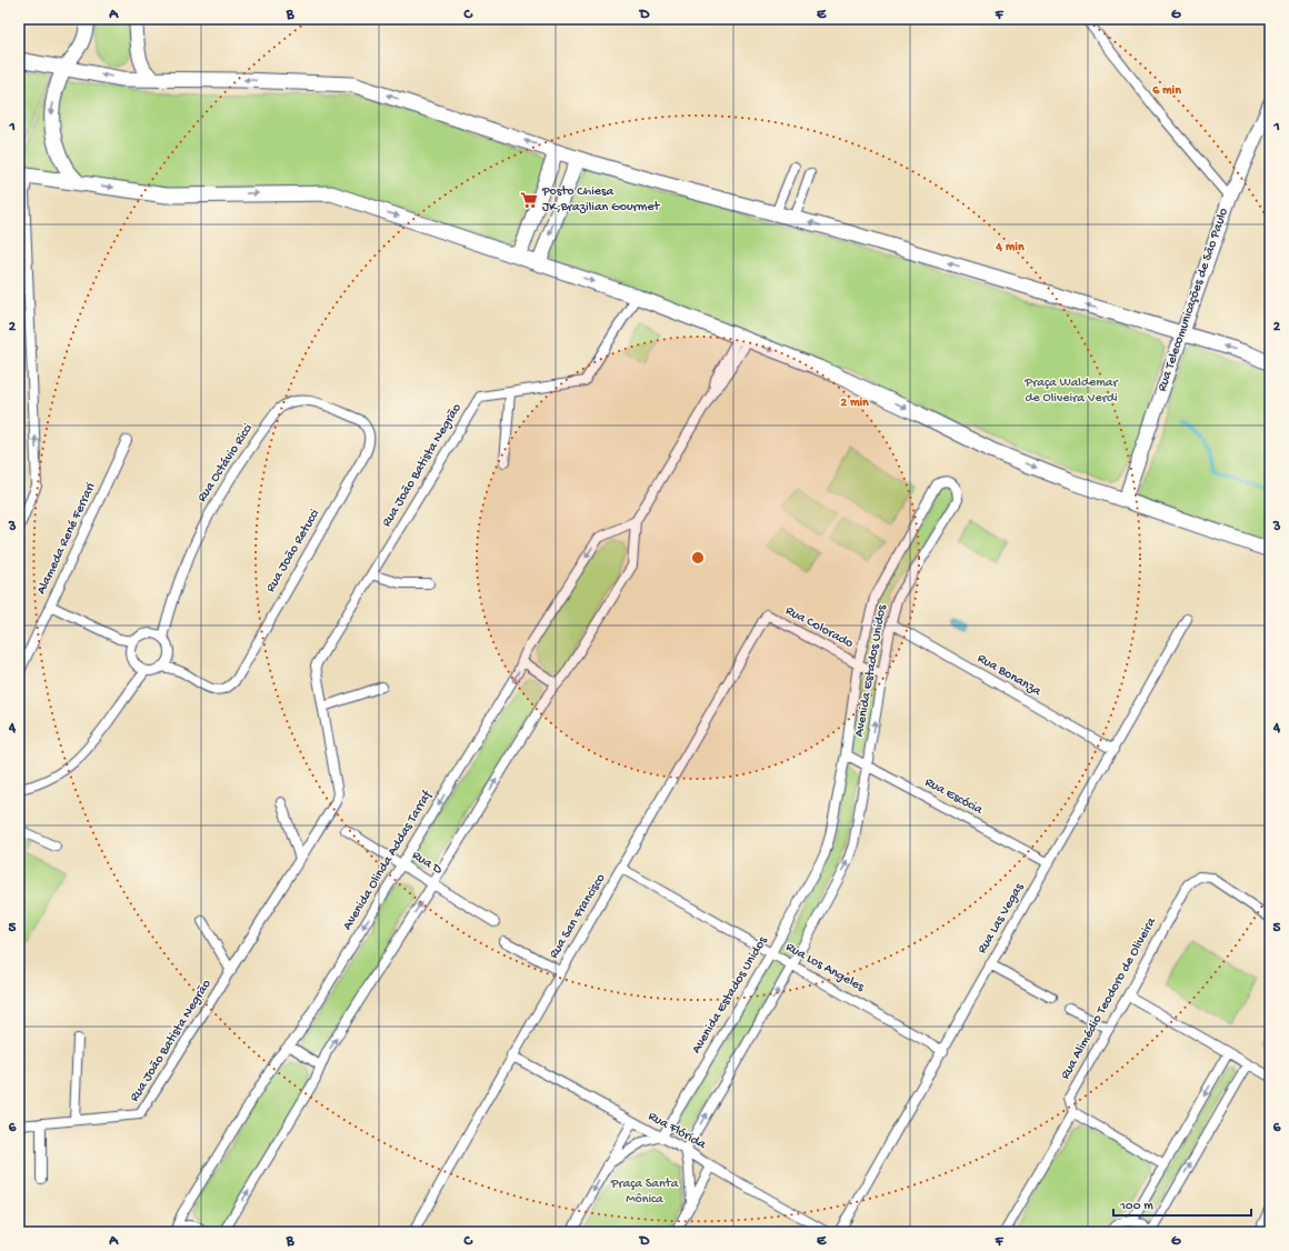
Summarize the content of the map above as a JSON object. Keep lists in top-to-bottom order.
{
  "streets": {
    "street": [
      "Rua Telecomunicações de São Paulo",
      "Rua Octávio Ricci",
      "Rua João Batista Negrão",
      "Alameda René Ferrari",
      "Rua João Retucci",
      "Rua Colorado",
      "Avenida Estados Unidos",
      "Rua Bonanza",
      "Rua Escócia",
      "Avenida Olinda Addas Tarraf",
      "Rua D",
      "Rua San Francisco",
      "Rua Las Vegas",
      "Rua Los Angeles",
      "Rua Alimédio Teodoro de Oliveira",
      "Rua Flórida"
    ]
  },
  "crossings": [
    ["Rua Octávio Ricci", "Rua João Retucci"],
    ["Rua Colorado", "Avenida Estados Unidos"],
    ["Rua Colorado", "Rua San Francisco"],
    ["Avenida Estados Unidos", "Rua Bonanza"],
    ["Avenida Estados Unidos", "Rua Escócia"],
    ["Avenida Estados Unidos", "Rua Los Angeles"],
    ["Avenida Estados Unidos", "Rua Flórida"],
    ["Rua Bonanza", "Rua Las Vegas"],
    ["Rua Escócia", "Rua Las Vegas"],
    ["Avenida Olinda Addas Tarraf", "Rua D"],
    ["Rua San Francisco", "Rua Los Angeles"],
    ["Rua San Francisco", "Rua Flórida"],
    ["Rua Las Vegas", "Rua Los Angeles"]
  ],
  "parks": ["Praça Waldemar de Oliveira Verdi", "Praça Santa Mônica"],
  "places": {
    "supermarket": ["Posto Chiesa JK;Brazilian Gourmet"]
  },
  "scale_bar": "100 m",
  "grid": {
    "columns": [
      "A",
      "B",
      "C",
      "D",
      "E",
      "F",
      "G"
    ],
    "rows": [
      "1",
      "2",
      "3",
      "4",
      "5",
      "6"
    ]
  },
  "rings": ["6 min", "4 min", "2 min"]
}
